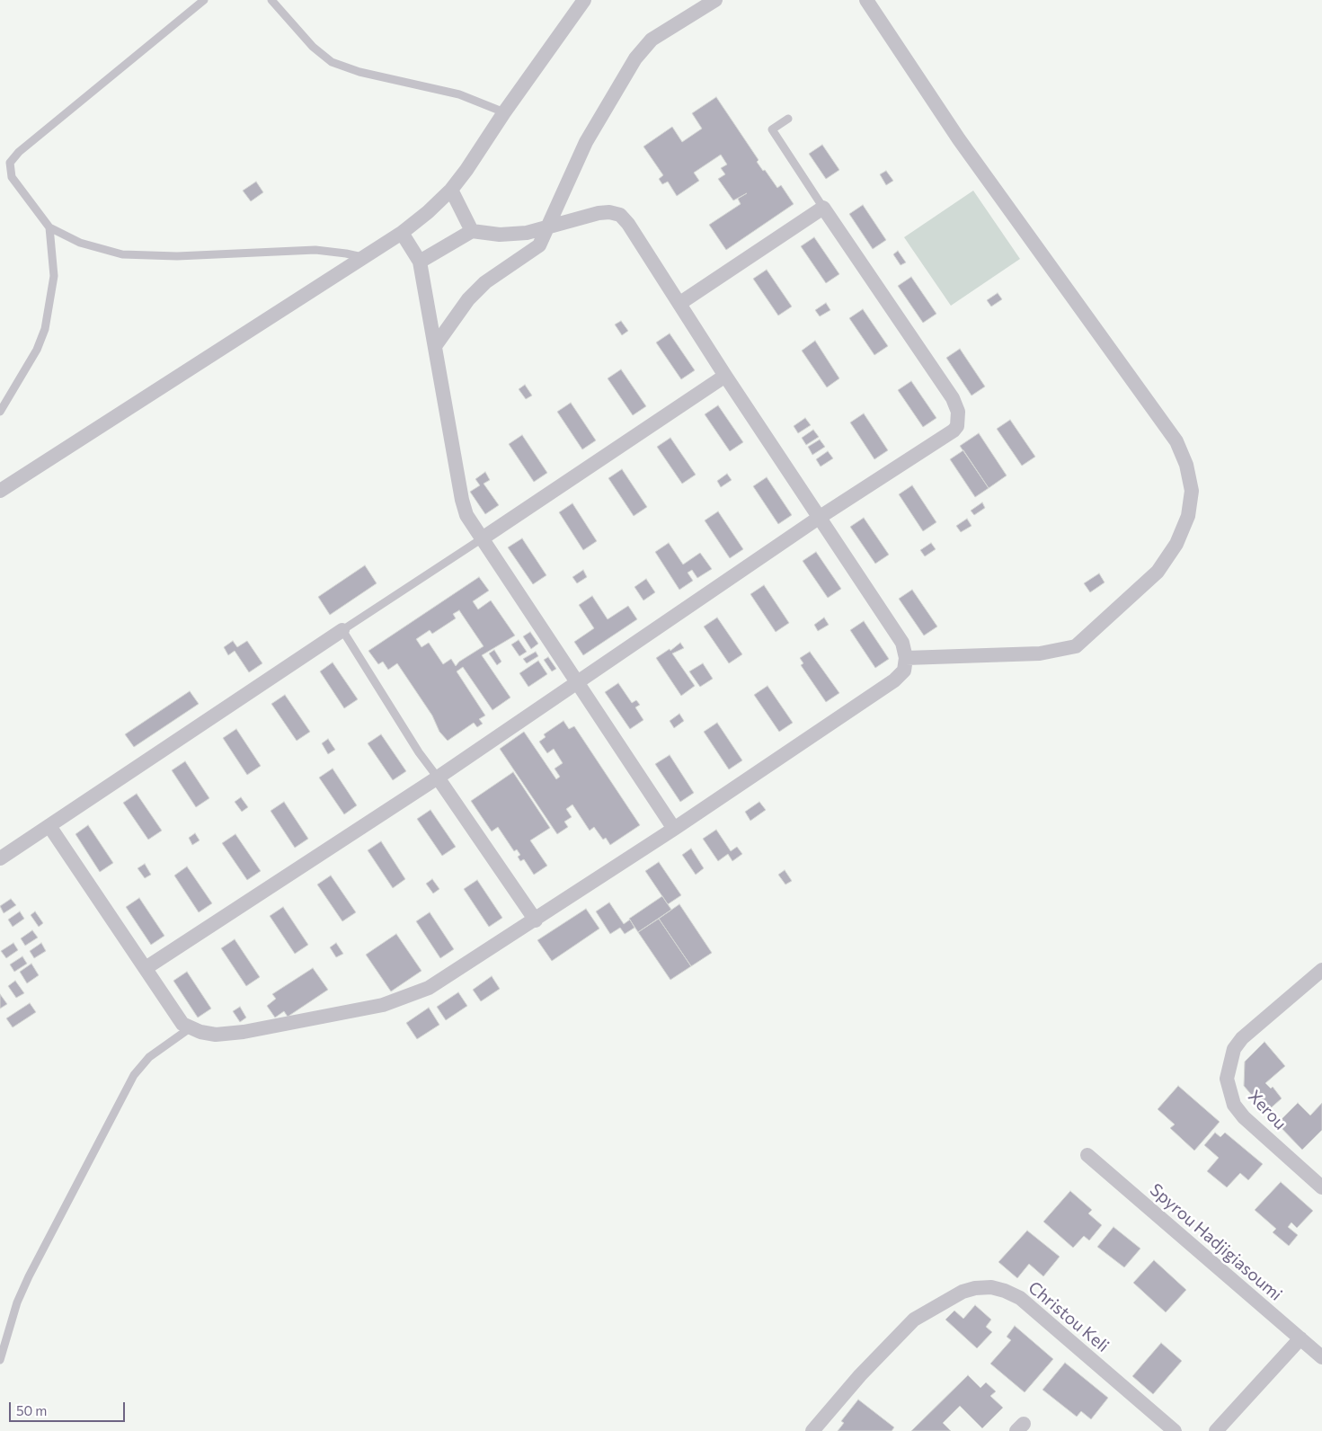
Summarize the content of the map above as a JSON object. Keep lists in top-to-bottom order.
{
  "streets": {
    "street": ["Xerou", "Spyrou Hadjigiasoumi", "Christou Keli"]
  },
  "scale_bar": "50 m"
}
